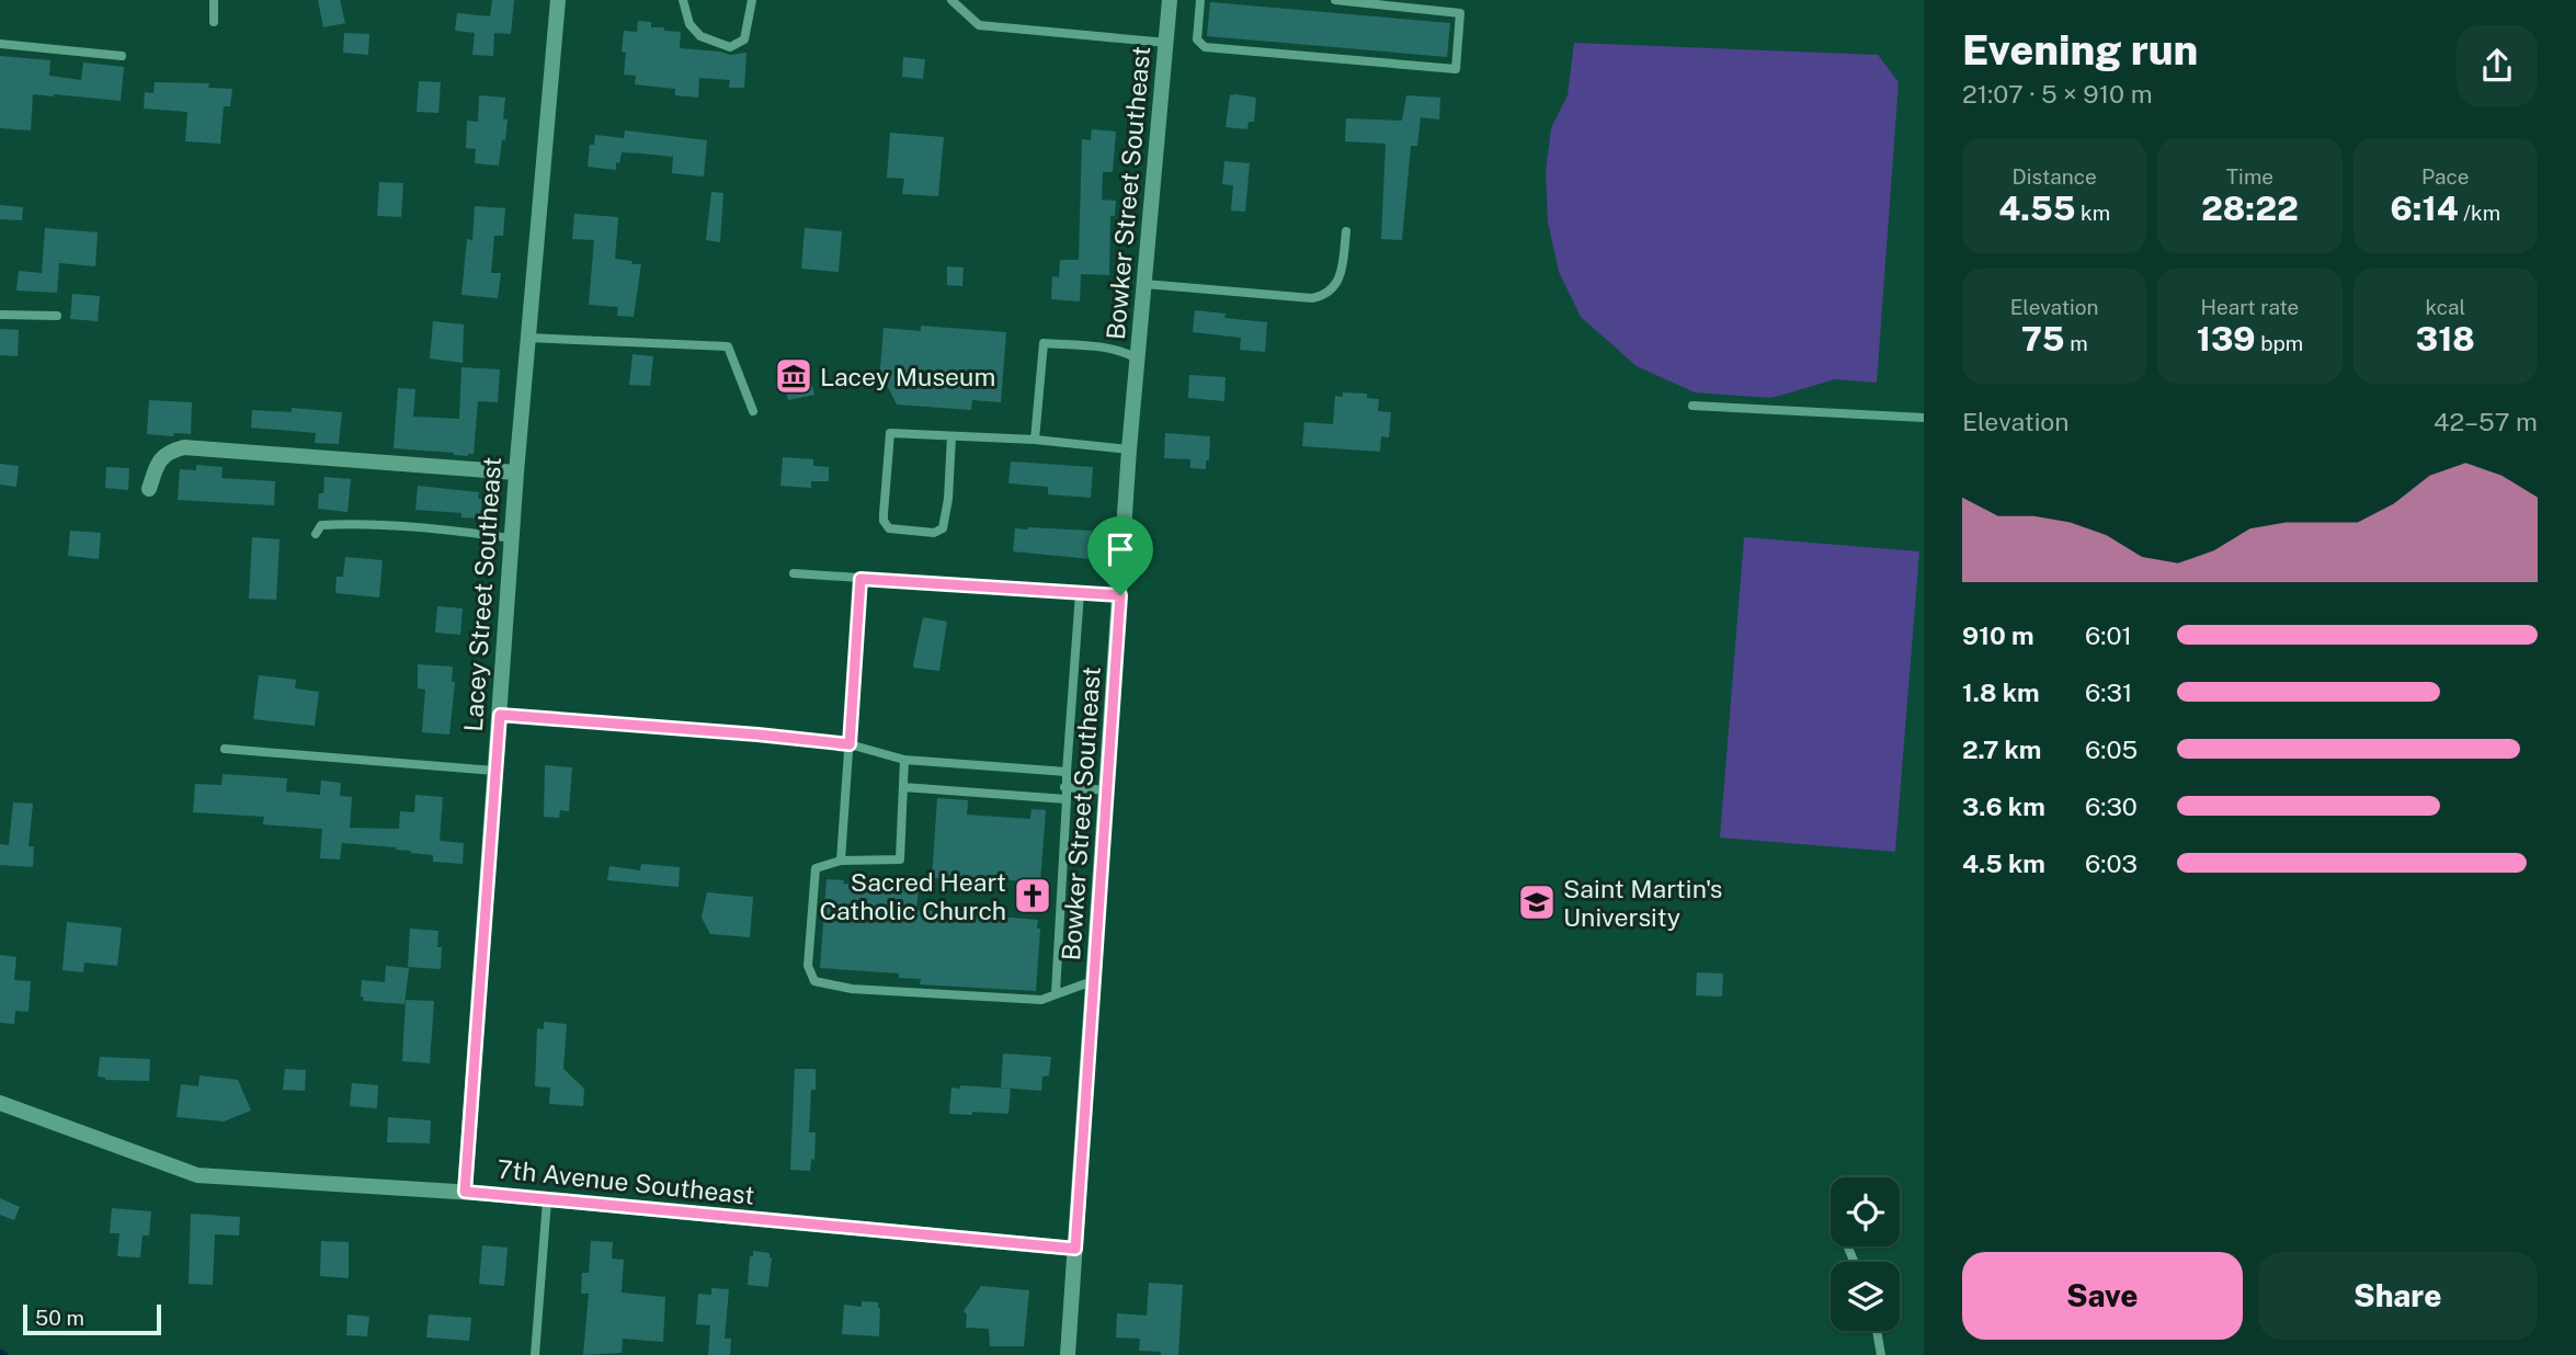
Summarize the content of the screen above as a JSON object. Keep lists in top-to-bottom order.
{
  "streets": {
    "street": ["Bowker Street Southeast", "Lacey Street Southeast", "7th Avenue Southeast"]
  },
  "crossings": [
    ["Bowker Street Southeast", "7th Avenue Southeast"],
    ["Lacey Street Southeast", "7th Avenue Southeast"]
  ],
  "places": {
    "museum": ["Lacey Museum"],
    "church": ["Sacred Heart Catholic Church"],
    "school or university": ["Saint Martin's University"]
  },
  "scale_bar": "50 m",
  "page": {
    "heading": ["Evening run", "21:07 · 5 × 910 m"],
    "stats": [
      ["Distance", "4.55 km"],
      ["Time", "28:22"],
      ["Pace", "6:14 /km"],
      ["Elevation", "75 m"],
      ["Heart rate", "139 bpm"],
      ["kcal", "318"]
    ],
    "chart": ["Elevation", "42–57 m"],
    "list": [
      {
        "name": "910 m",
        "note": "6:01"
      },
      {
        "name": "1.8 km",
        "note": "6:31"
      },
      {
        "name": "2.7 km",
        "note": "6:05"
      },
      {
        "name": "3.6 km",
        "note": "6:30"
      },
      {
        "name": "4.5 km",
        "note": "6:03"
      }
    ],
    "buttons": ["Save", "Share"],
    "scale": "50 m"
  }
}
